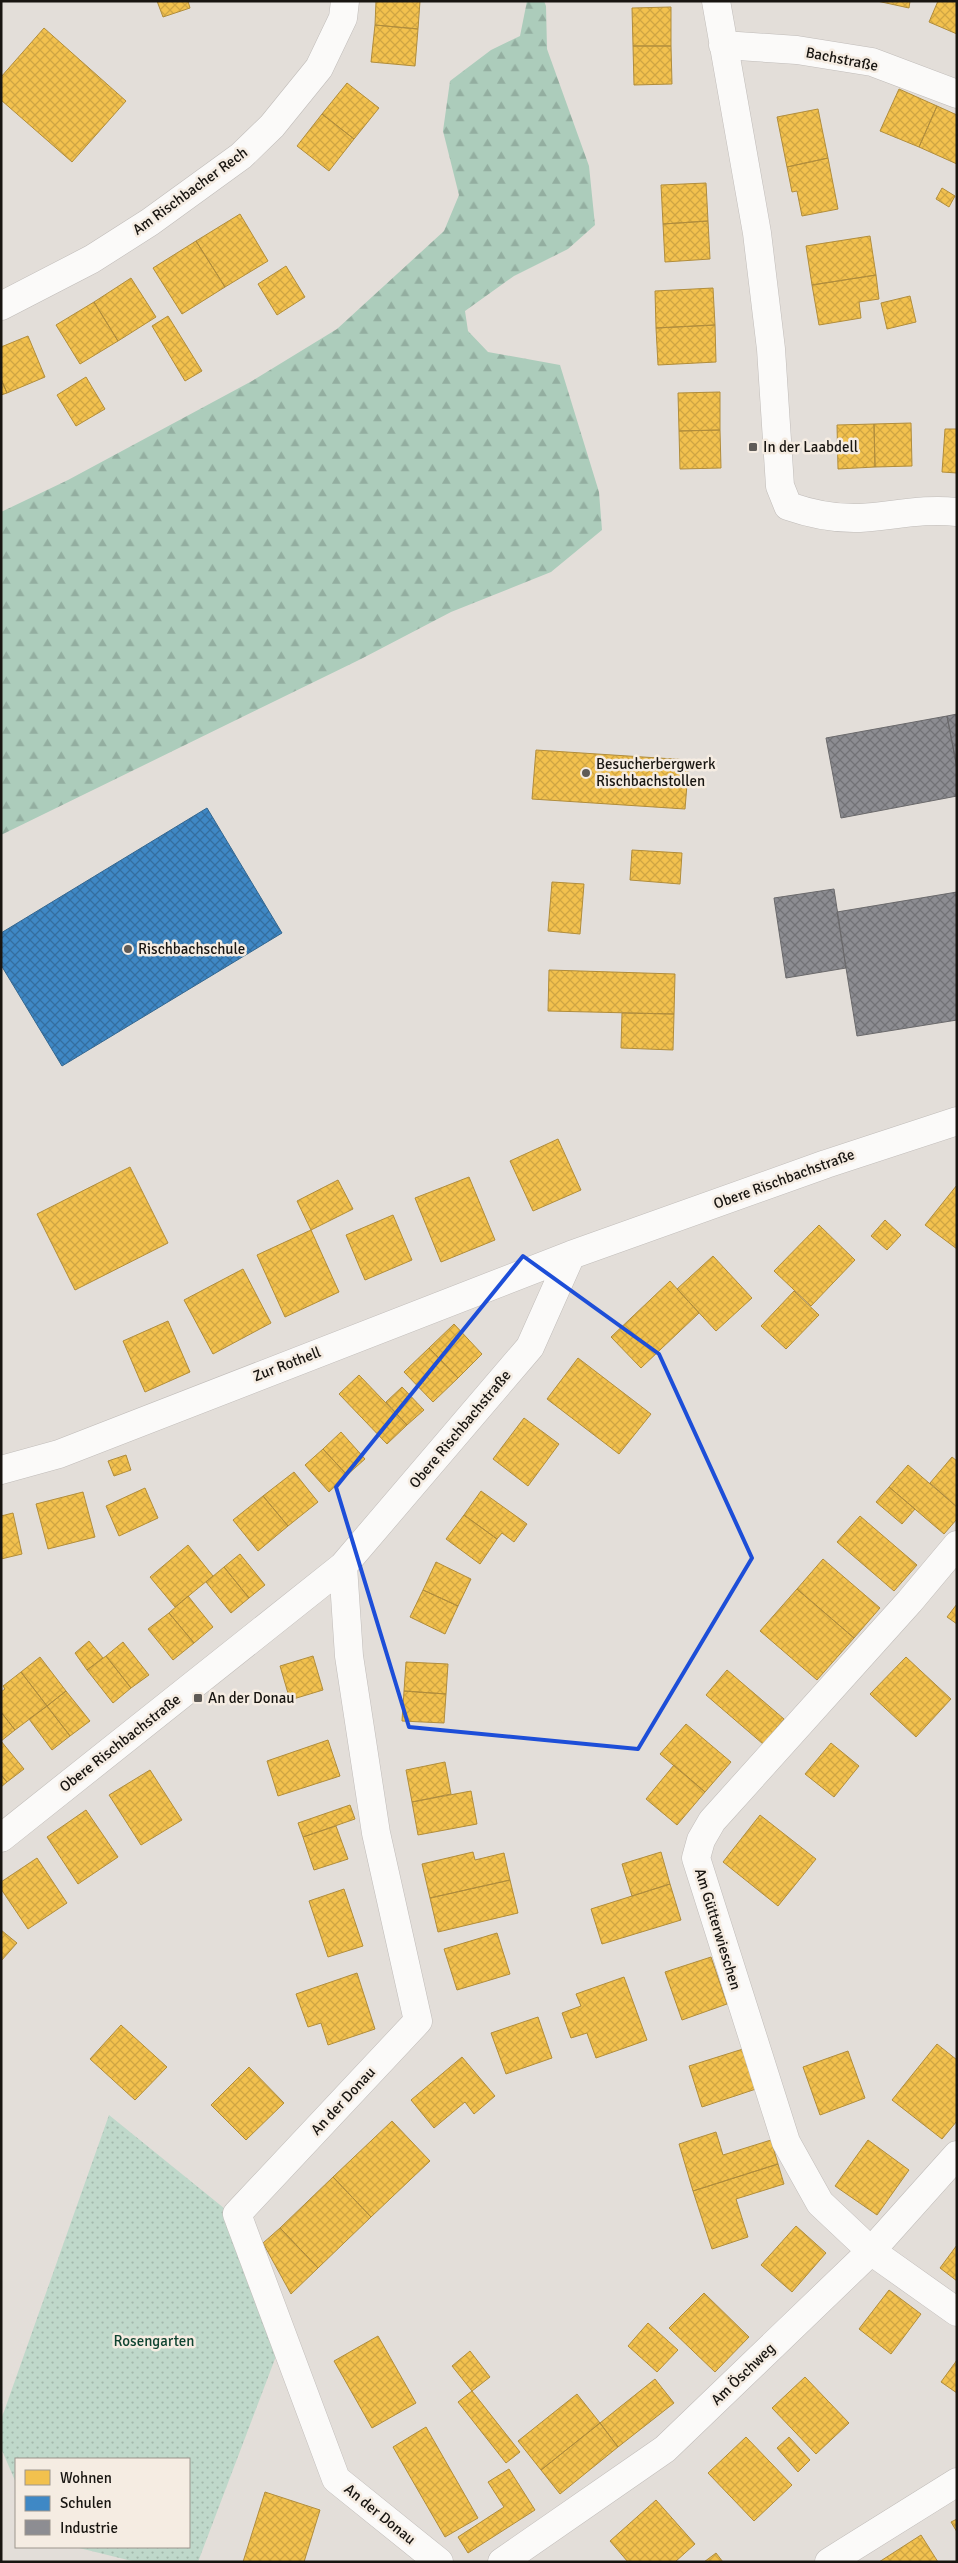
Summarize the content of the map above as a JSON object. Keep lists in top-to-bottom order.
{
  "streets": {
    "street": [
      "Bachstraße",
      "Am Rischbacher Rech",
      "Obere Rischbachstraße",
      "Zur Rothell",
      "Am Gütterwieschen",
      "An der Donau",
      "Am Öschweg"
    ]
  },
  "crossings": [
    ["Obere Rischbachstraße", "Zur Rothell"],
    ["Obere Rischbachstraße", "An der Donau"],
    ["Am Gütterwieschen", "Am Öschweg"]
  ],
  "parks": ["Rosengarten"],
  "places": {
    "transit": ["In der Laabdell", "An der Donau"],
    "other": ["Besucherbergwerk Rischbachstollen", "Rischbachschule"]
  },
  "legend": ["Wohnen", "Schulen", "Industrie"]
}
